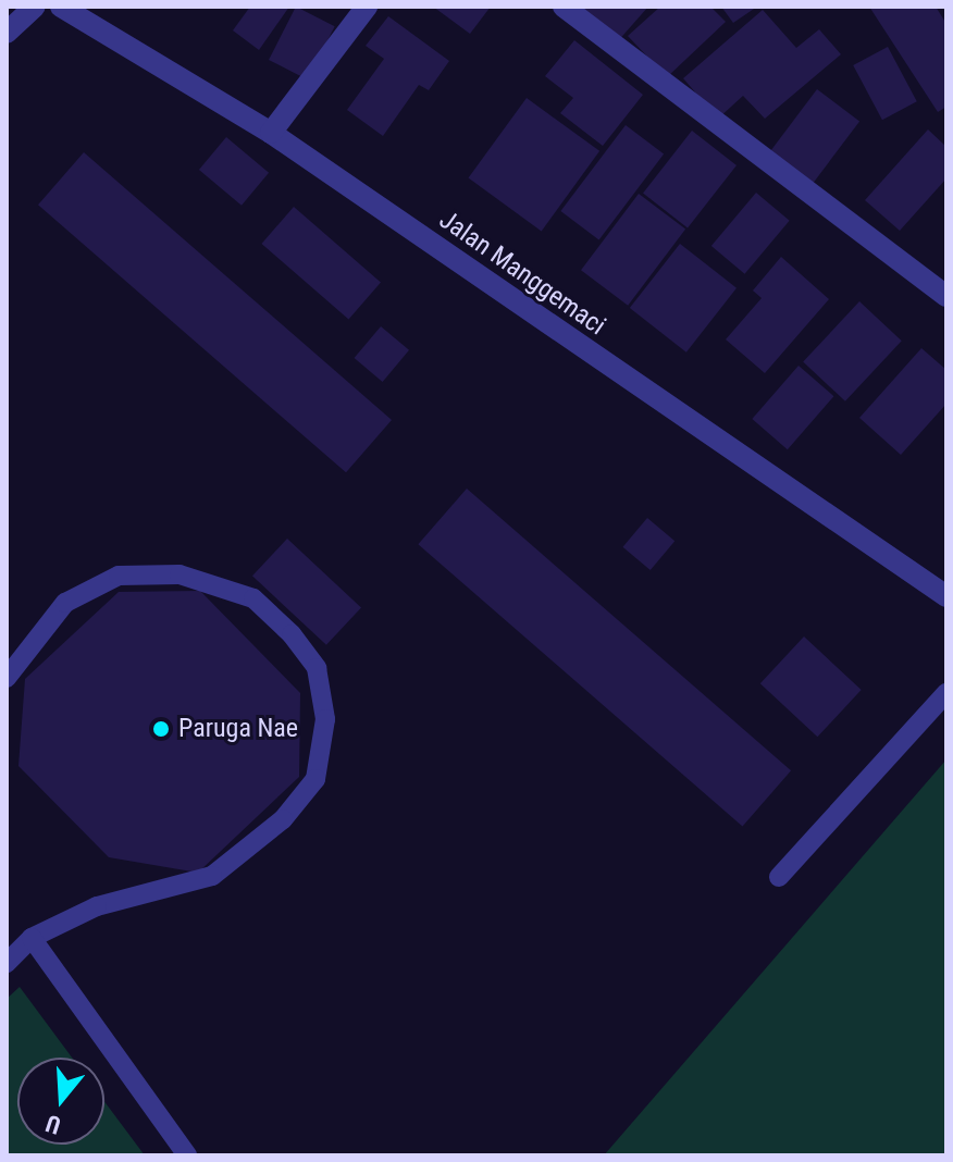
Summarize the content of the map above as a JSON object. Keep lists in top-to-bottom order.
{
  "streets": {
    "street": ["Jalan Manggemaci"]
  },
  "places": ["Paruga Nae"],
  "north": "bottom"
}
